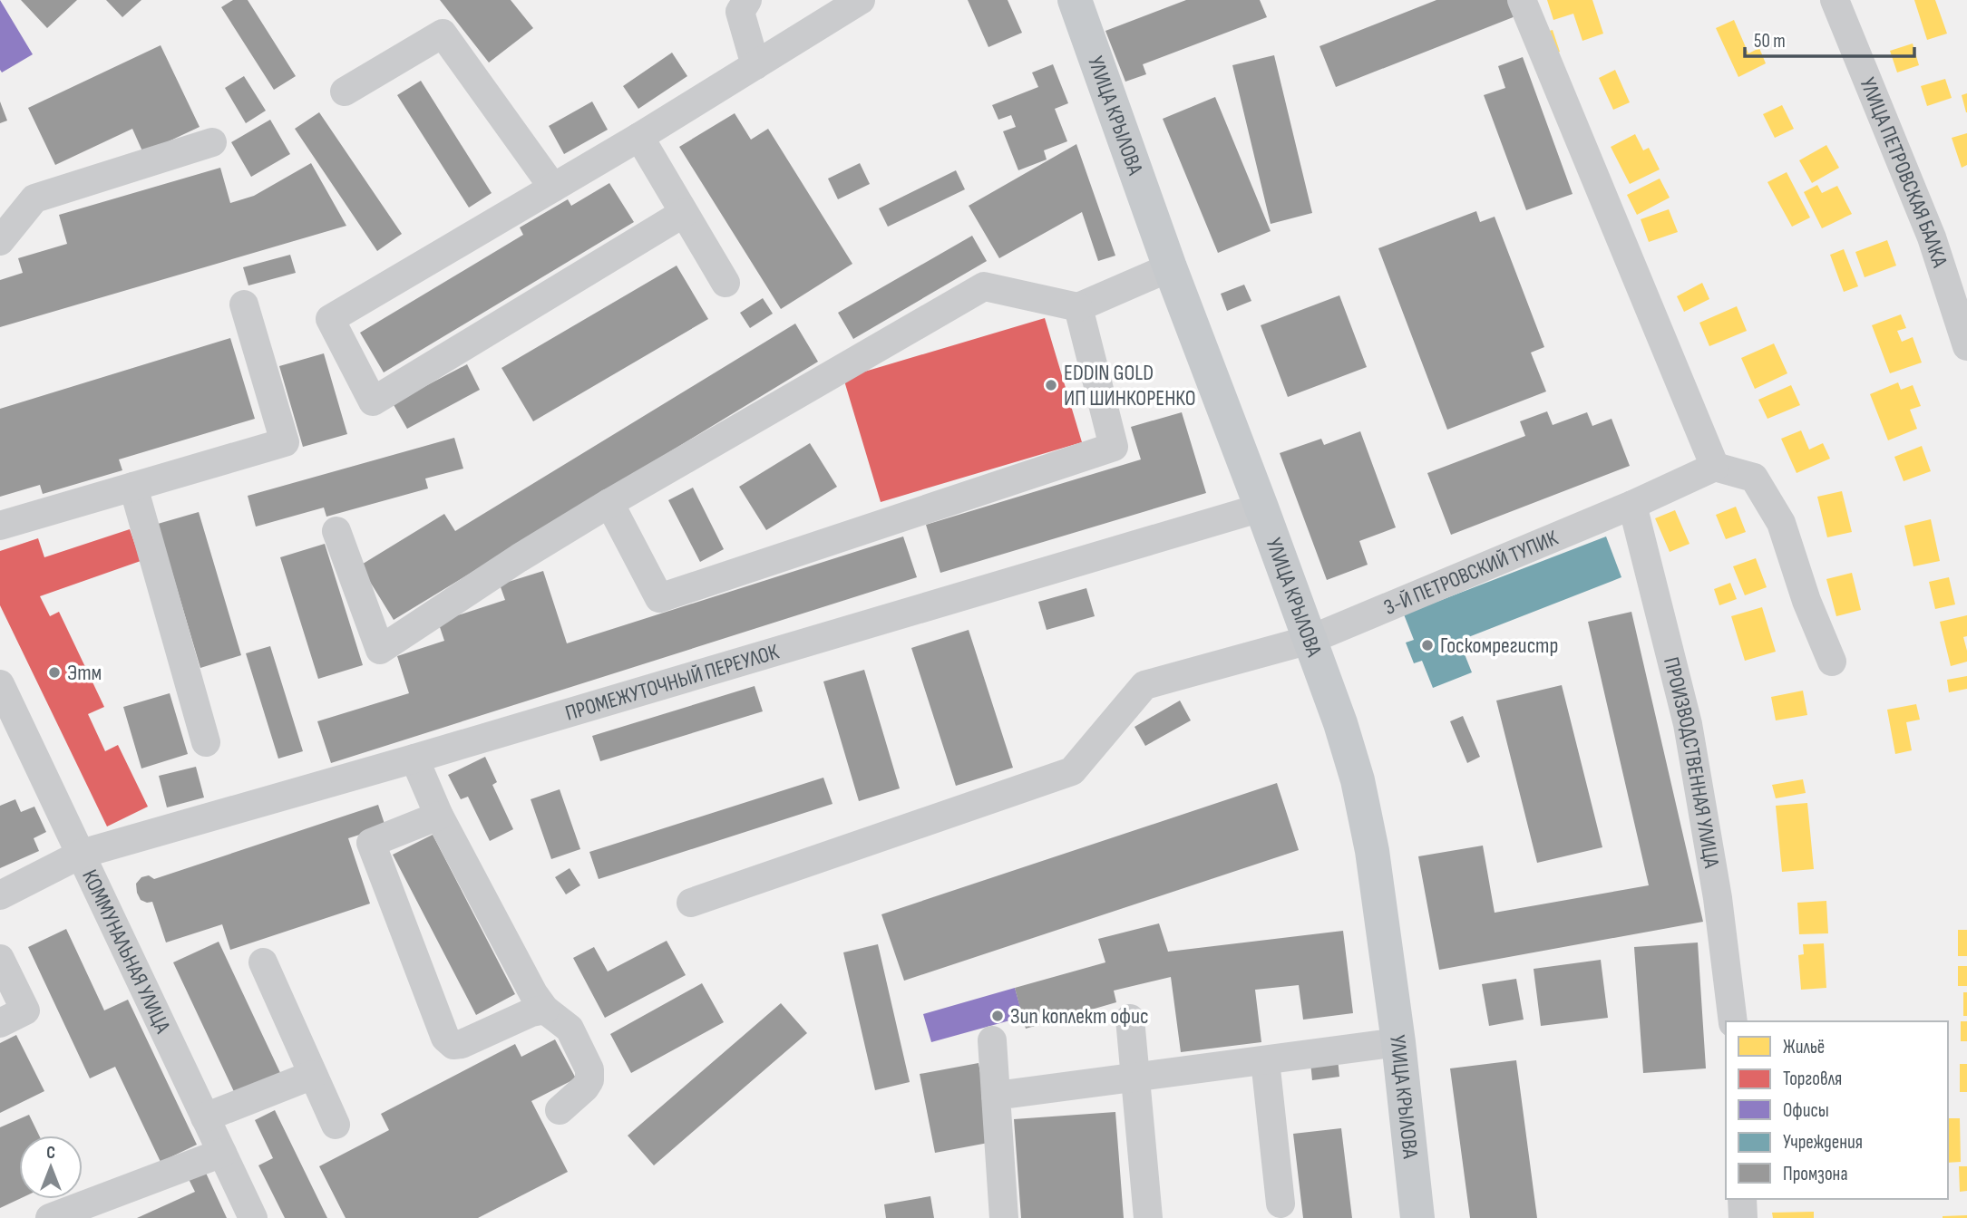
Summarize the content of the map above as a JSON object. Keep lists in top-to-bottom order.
{
  "streets": {
    "main road": ["УЛИЦА КРЫЛОВА"],
    "street": [
      "УЛИЦА ПЕТРОВСКАЯ БАЛКА",
      "3-Й ПЕТРОВСКИЙ ТУПИК",
      "ПРОМЕЖУТОЧНЫЙ ПЕРЕУЛОК",
      "ПРОИЗВОДСТВЕННАЯ УЛИЦА",
      "КОММУНАЛЬНАЯ УЛИЦА"
    ]
  },
  "crossings": [
    ["УЛИЦА КРЫЛОВА", "3-Й ПЕТРОВСКИЙ ТУПИК"],
    ["УЛИЦА КРЫЛОВА", "ПРОМЕЖУТОЧНЫЙ ПЕРЕУЛОК"],
    ["3-Й ПЕТРОВСКИЙ ТУПИК", "ПРОИЗВОДСТВЕННАЯ УЛИЦА"],
    ["ПРОМЕЖУТОЧНЫЙ ПЕРЕУЛОК", "КОММУНАЛЬНАЯ УЛИЦА"]
  ],
  "places": [
    "EDDIN GOLD ИП ШИНКОРЕНКО",
    "Госкомрегистр",
    "Этм",
    "Зип коплект офис"
  ],
  "legend": [
    "Жильё",
    "Торговля",
    "Офисы",
    "Учреждения",
    "Промзона"
  ],
  "scale_bar": "50 m",
  "north": "top"
}
